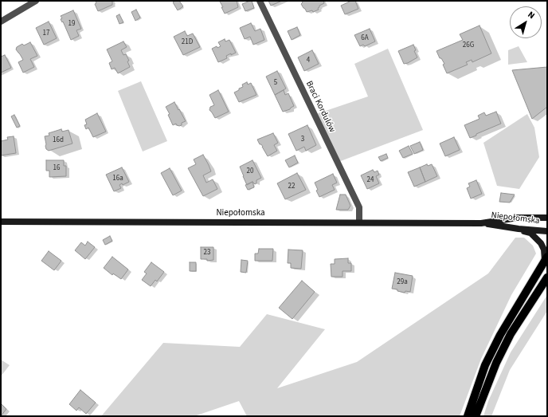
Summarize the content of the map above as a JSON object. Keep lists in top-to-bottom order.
{
  "streets": {
    "main road": ["Niepołomska"],
    "street": ["Braci Kordulów"]
  },
  "crossings": [
    ["Braci Kordulów", "Niepołomska"]
  ],
  "house_numbers": [
    "19",
    "17",
    "6A",
    "21D",
    "26G",
    "4",
    "5",
    "3",
    "16d",
    "16",
    "20",
    "16a",
    "24",
    "22",
    "23",
    "29a"
  ],
  "north": "top right"
}
